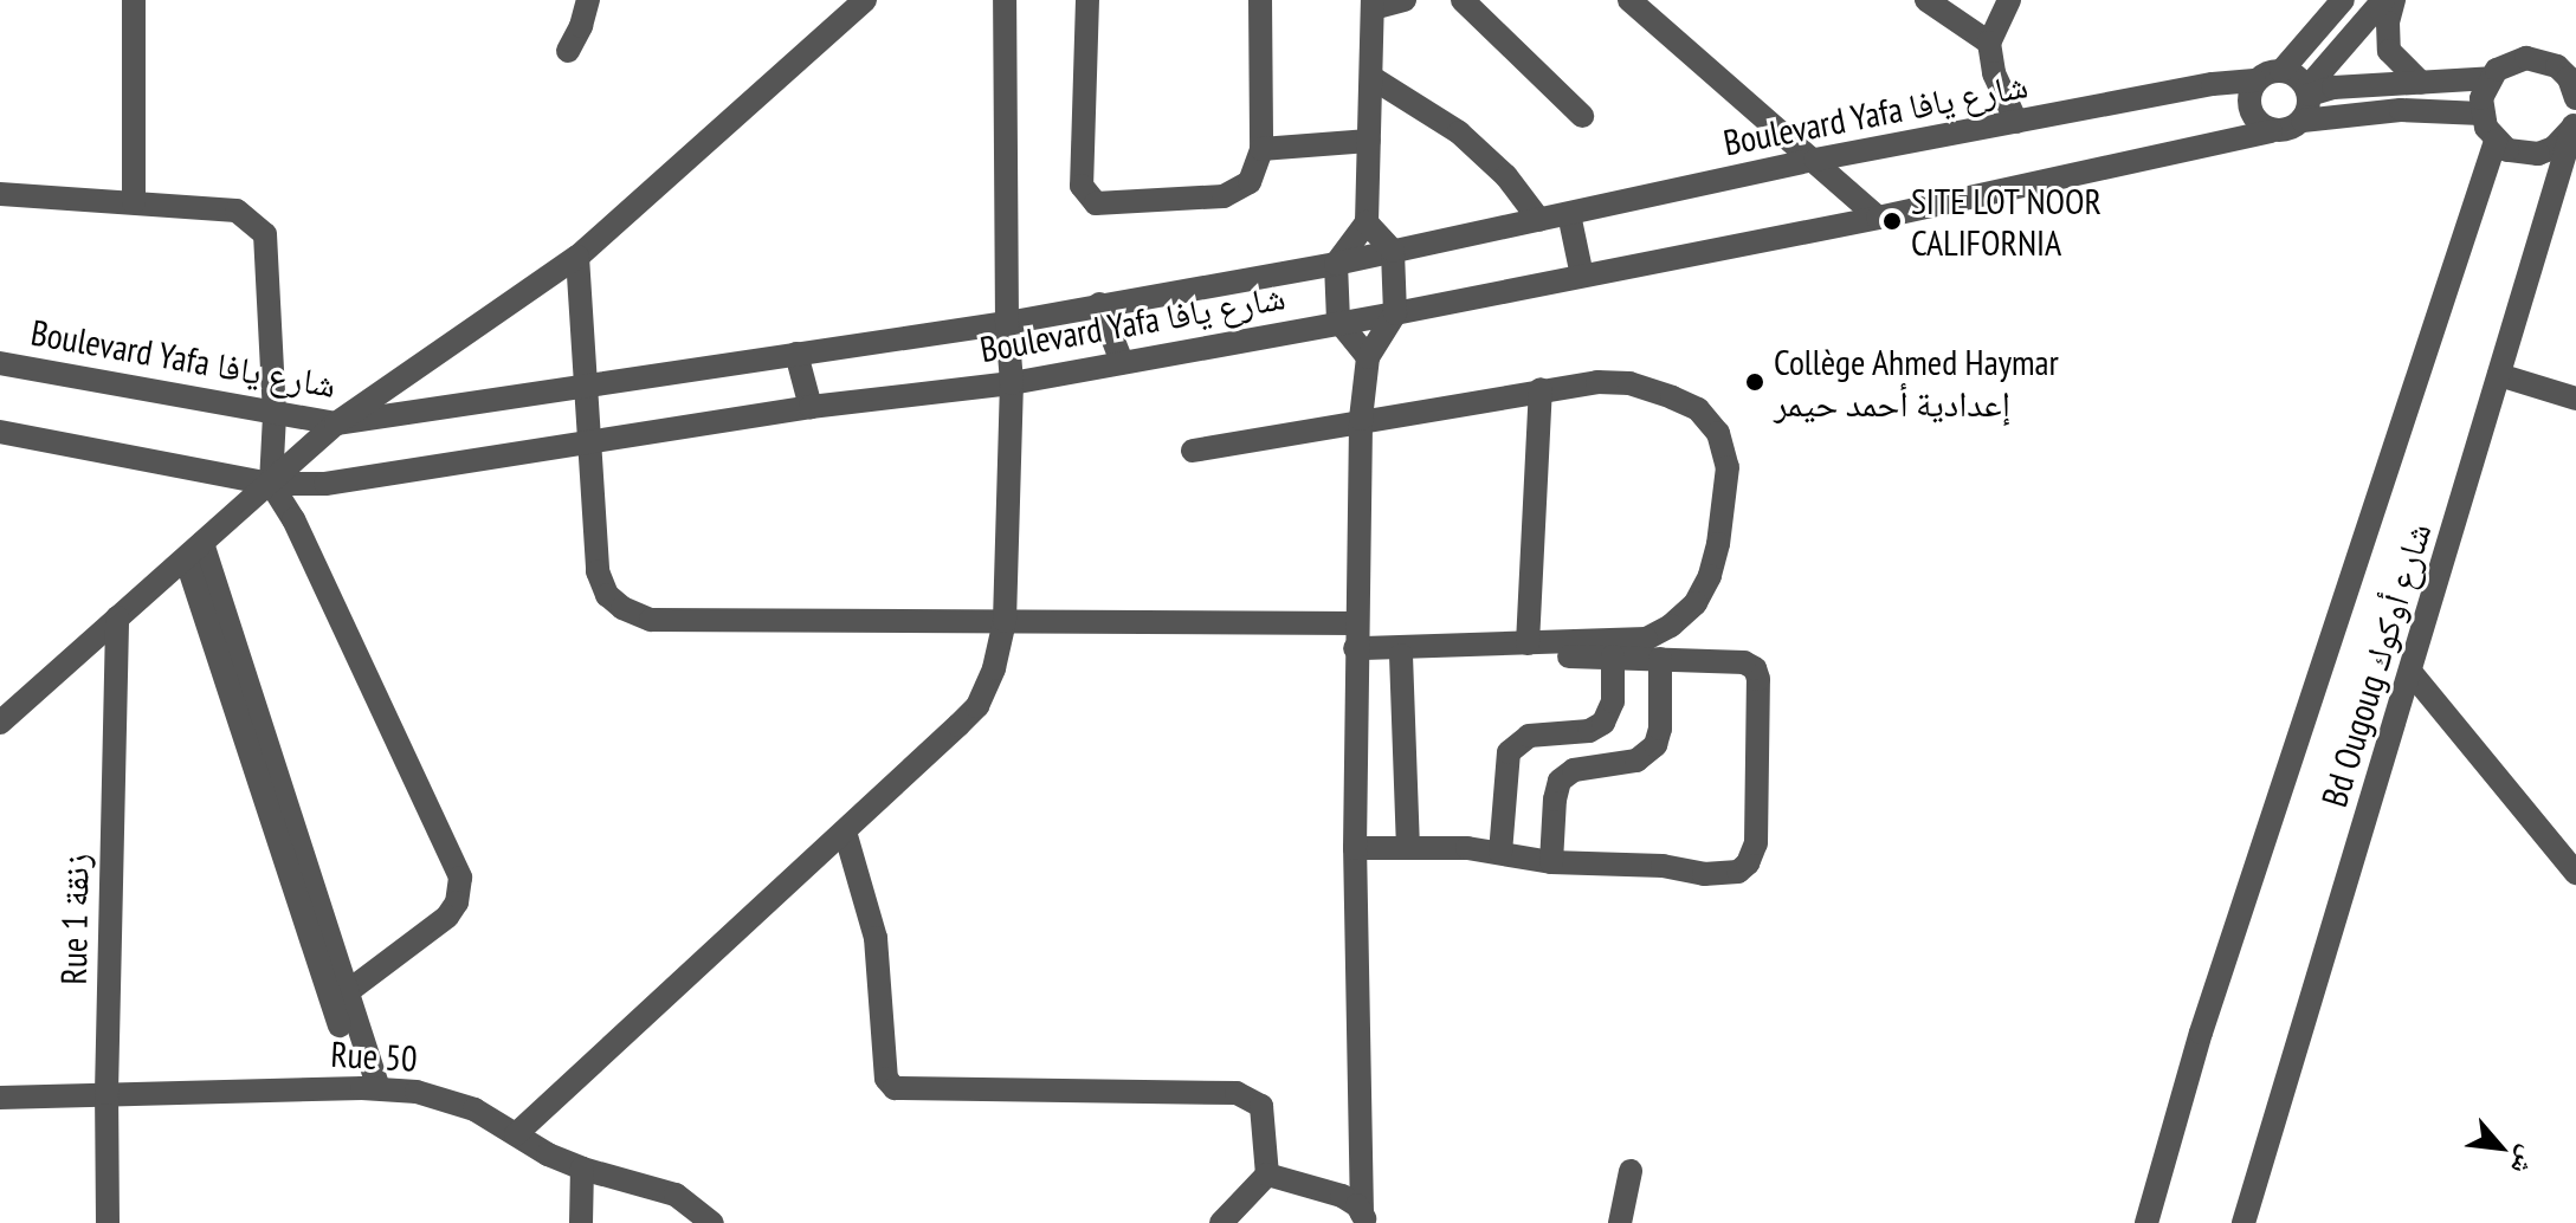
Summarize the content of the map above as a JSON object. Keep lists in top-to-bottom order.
{
  "streets": {
    "street": [
      "Boulevard Yafa شارع يافا",
      "Bd Ougoug شارع أوكوك",
      "Rue 1 زنقة",
      "Rue 50"
    ]
  },
  "crossings": [
    ["Rue 1 زنقة", "Rue 50"]
  ],
  "places": ["SITE LOT NOOR CALIFORNIA", "Collège Ahmed Haymar إعدادية أحمد حيمر"],
  "north": "bottom right"
}
